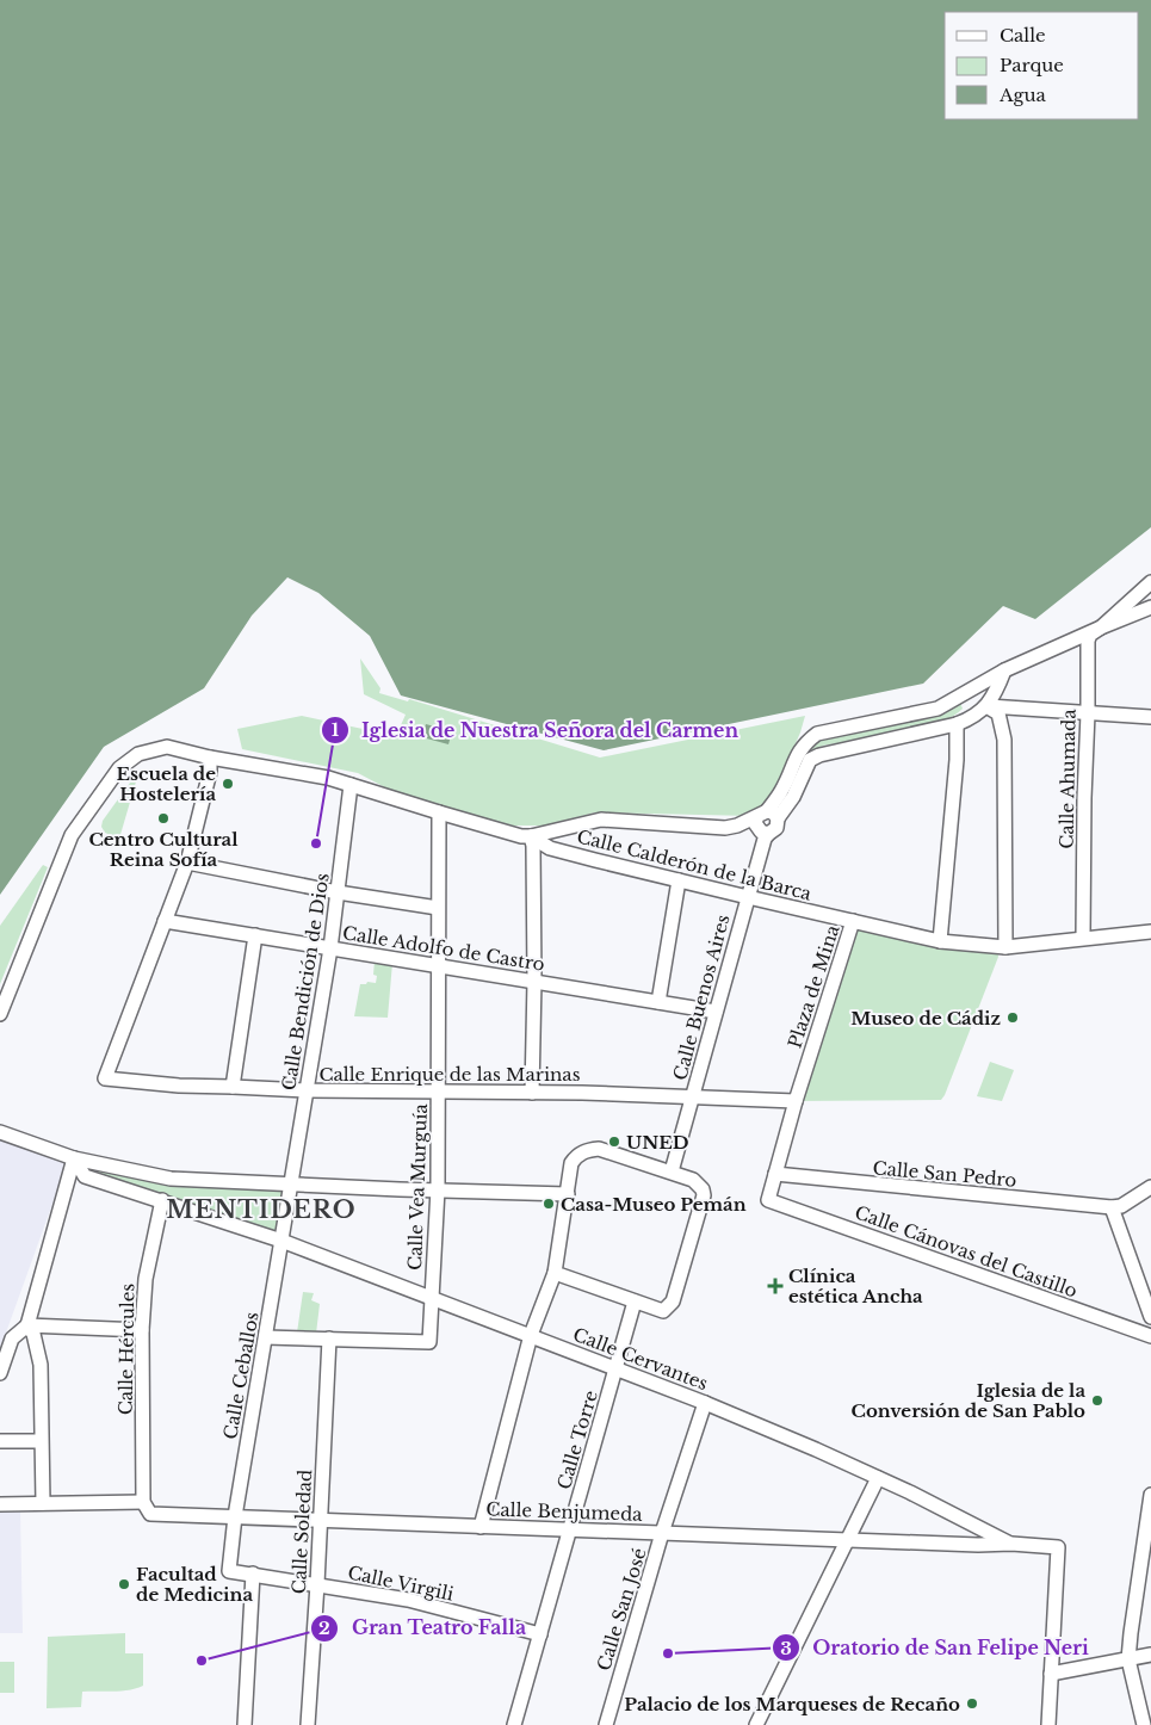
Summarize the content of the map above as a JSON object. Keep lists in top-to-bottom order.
{
  "streets": {
    "street": [
      "Calle Ahumada",
      "Calle Calderón de la Barca",
      "Calle Adolfo de Castro",
      "Calle Bendición de Dios",
      "Plaza de Mina",
      "Calle Buenos Aires",
      "Calle Enrique de las Marinas",
      "Calle San Pedro",
      "Calle Vea Murguía",
      "Calle Cánovas del Castillo",
      "Calle Hércules",
      "Calle Cervantes",
      "Calle Ceballos",
      "Calle Torre",
      "Calle Benjumeda",
      "Calle Soledad",
      "Calle Virgili",
      "Calle San José"
    ]
  },
  "crossings": [
    ["Calle Ahumada", "Plaza de Mina"],
    ["Calle Calderón de la Barca", "Plaza de Mina"],
    ["Calle Calderón de la Barca", "Calle Buenos Aires"],
    ["Calle Adolfo de Castro", "Calle Bendición de Dios"],
    ["Calle Adolfo de Castro", "Calle Buenos Aires"],
    ["Calle Adolfo de Castro", "Calle Enrique de las Marinas"],
    ["Calle Adolfo de Castro", "Calle Vea Murguía"],
    ["Calle Bendición de Dios", "Calle Enrique de las Marinas"],
    ["Calle Bendición de Dios", "Calle Cervantes"],
    ["Calle Bendición de Dios", "Calle Ceballos"],
    ["Plaza de Mina", "Calle Enrique de las Marinas"],
    ["Calle Buenos Aires", "Calle Enrique de las Marinas"],
    ["Calle Enrique de las Marinas", "Calle Vea Murguía"],
    ["Calle San Pedro", "Calle Cánovas del Castillo"],
    ["Calle Vea Murguía", "Calle Cervantes"],
    ["Calle Vea Murguía", "Calle Soledad"],
    ["Calle Hércules", "Calle Cervantes"],
    ["Calle Hércules", "Calle Benjumeda"],
    ["Calle Cervantes", "Calle Ceballos"],
    ["Calle Cervantes", "Calle Torre"],
    ["Calle Cervantes", "Calle Benjumeda"],
    ["Calle Cervantes", "Calle San José"],
    ["Calle Ceballos", "Calle Benjumeda"],
    ["Calle Ceballos", "Calle Virgili"],
    ["Calle Torre", "Calle Benjumeda"],
    ["Calle Torre", "Calle Virgili"],
    ["Calle Benjumeda", "Calle Soledad"],
    ["Calle Benjumeda", "Calle San José"],
    ["Calle Soledad", "Calle Virgili"]
  ],
  "districts": ["MENTIDERO"],
  "places": {
    "other": [
      "Escuela de Hostelería",
      "Centro Cultural Reina Sofía",
      "Iglesia de Nuestra Señora del Carmen",
      "Museo de Cádiz",
      "UNED",
      "Casa-Museo Pemán",
      "Iglesia de la Conversión de San Pablo",
      "Facultad de Medicina",
      "Oratorio de San Felipe Neri",
      "Gran Teatro Falla",
      "Palacio de los Marqueses de Recaño"
    ],
    "health": ["Clínica estética Ancha"]
  },
  "legend": ["Calle", "Parque", "Agua"]
}
